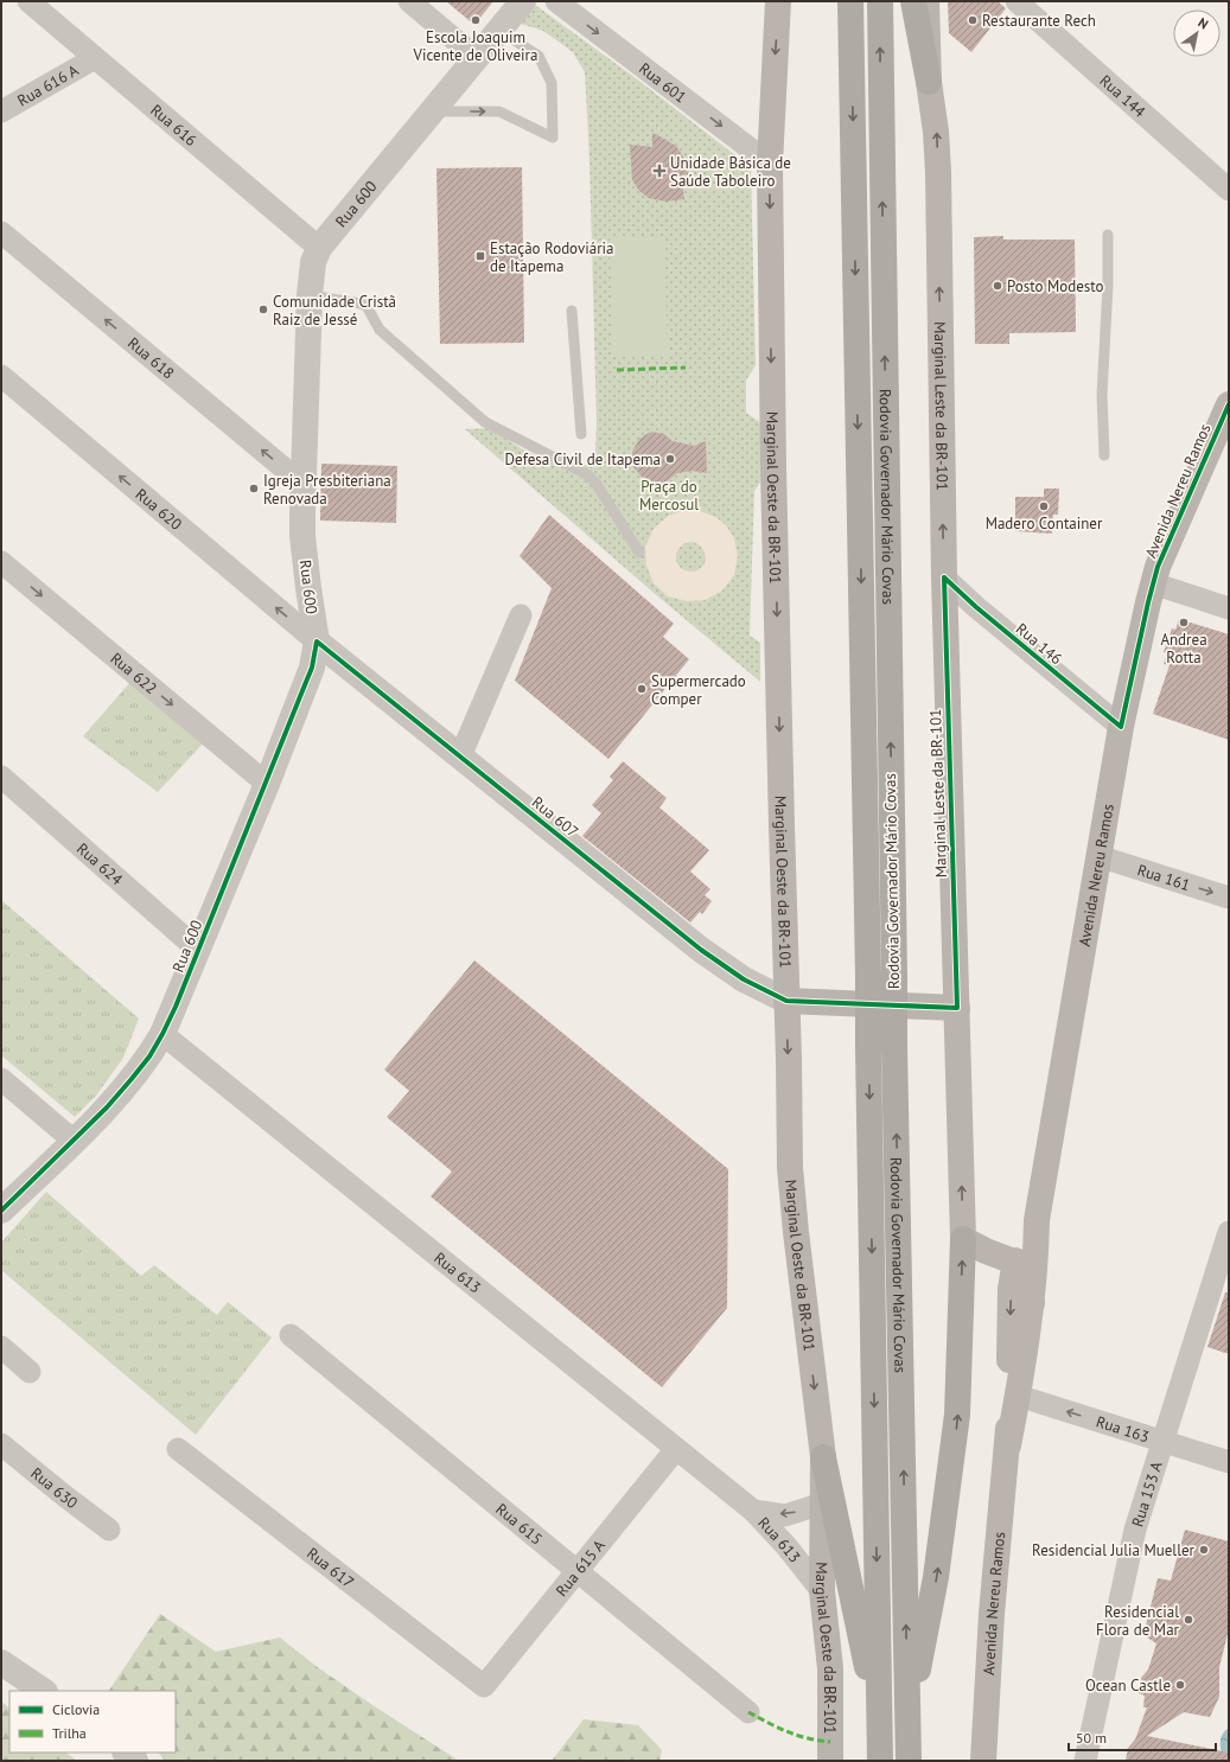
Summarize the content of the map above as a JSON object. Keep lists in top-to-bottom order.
{
  "streets": {
    "highway": ["Rodovia Governador Mário Covas"],
    "main road": ["Marginal Leste da BR-101", "Avenida Nereu Ramos", "Marginal Oeste da BR-101"],
    "street": [
      "Rua 601",
      "Rua 616 A",
      "Rua 144",
      "Rua 616",
      "Rua 600",
      "Rua 618",
      "Rua 620",
      "Rua 146",
      "Rua 622",
      "Rua 607",
      "Rua 624",
      "Rua 161",
      "Rua 613",
      "Rua 163",
      "Rua 630",
      "Rua 153 A",
      "Rua 615",
      "Rua 617",
      "Rua 615 A"
    ]
  },
  "crossings": [
    ["Rua 601", "Marginal Oeste da BR-101"],
    ["Rua 616 A", "Rua 616"],
    ["Rua 616", "Rua 600"],
    ["Rua 600", "Rua 618"],
    ["Rua 600", "Rua 620"],
    ["Rua 600", "Rua 622"],
    ["Rua 600", "Rua 607"],
    ["Rua 600", "Rua 624"],
    ["Rua 600", "Rua 613"],
    ["Marginal Leste da BR-101", "Rua 146"],
    ["Avenida Nereu Ramos", "Rua 146"],
    ["Avenida Nereu Ramos", "Rua 161"],
    ["Avenida Nereu Ramos", "Rua 163"],
    ["Marginal Oeste da BR-101", "Rua 607"],
    ["Marginal Oeste da BR-101", "Rua 613"],
    ["Rua 620", "Rua 607"],
    ["Rua 613", "Rua 615 A"],
    ["Rua 163", "Rua 153 A"],
    ["Rua 615", "Rua 615 A"],
    ["Rua 617", "Rua 615 A"]
  ],
  "one_way": [
    "Rua 601",
    "Rua 618",
    "Marginal Leste da BR-101",
    "Marginal Oeste da BR-101",
    "Rua 620",
    "Rua 622",
    "Rua 161",
    "Rua 163"
  ],
  "parks": ["Praça do Mercosul"],
  "places": {
    "other": [
      "Escola Joaquim Vicente de Oliveira",
      "Restaurante Rech",
      "Posto Modesto",
      "Comunidade Cristã Raiz de Jessé",
      "Defesa Civil de Itapema",
      "Igreja Presbiteriana Renovada",
      "Madero Container",
      "Andrea Rotta",
      "Supermercado Comper",
      "Residencial Julia Mueller",
      "Residencial Flora de Mar",
      "Ocean Castle"
    ],
    "health": ["Unidade Básica de Saúde Taboleiro"],
    "transit": ["Estação Rodoviária de Itapema"]
  },
  "legend": ["Ciclovia", "Trilha"],
  "scale_bar": "50 m",
  "north": "top right"
}
